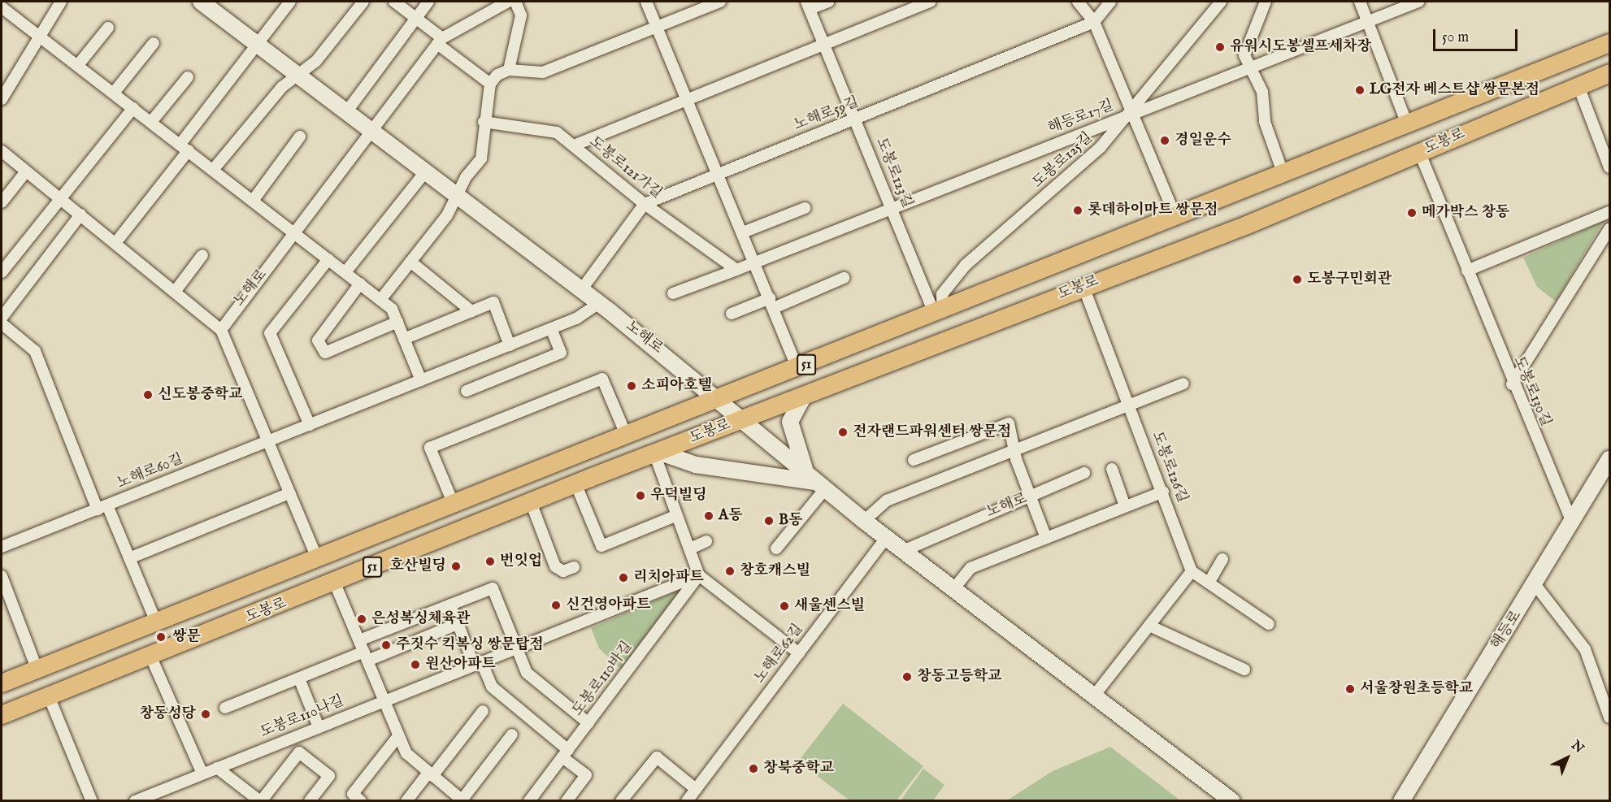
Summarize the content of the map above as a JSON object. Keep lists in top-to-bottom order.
{
  "streets": {
    "main road": [
      "도봉로",
      "노해로",
      "51",
      "해등로"
    ],
    "street": [
      "노해로59길",
      "해등로17길",
      "도봉로125길",
      "도봉로121가길",
      "도봉로123길",
      "도봉로130길",
      "도봉로126길",
      "노해로60길",
      "노해로62길",
      "도봉로110바길",
      "도봉로110나길"
    ]
  },
  "crossings": [
    ["노해로59길", "도봉로121가길"],
    ["노해로59길", "도봉로123길"],
    ["해등로17길", "도봉로125길"],
    ["해등로17길", "도봉로123길"],
    ["도봉로", "도봉로125길"],
    ["도봉로", "도봉로123길"],
    ["도봉로", "노해로"],
    ["도봉로", "도봉로130길"],
    ["도봉로", "도봉로126길"],
    ["도봉로125길", "도봉로123길"],
    ["노해로", "노해로60길"],
    ["노해로", "노해로62길"],
    ["도봉로130길", "해등로"],
    ["도봉로110바길", "도봉로110나길"]
  ],
  "places": [
    "유워시도봉셀프세차장",
    "LG전자 베스트샵 쌍문본점",
    "경일운수",
    "롯데하이마트 쌍문점",
    "메가박스 창동",
    "도봉구민회관",
    "소피아호텔",
    "신도봉중학교",
    "전자랜드파워센터 쌍문점",
    "우덕빌딩",
    "A동",
    "B동",
    "번잇업",
    "호산빌딩",
    "창호캐스빌",
    "리치아파트",
    "신건영아파트",
    "새울센스빌",
    "은성복싱체육관",
    "쌍문",
    "주짓수 킥복싱 쌍문탑점",
    "원산아파트",
    "창동고등학교",
    "서울창원초등학교",
    "창동성당",
    "창북중학교"
  ],
  "scale_bar": "50 m",
  "north": "top right"
}
